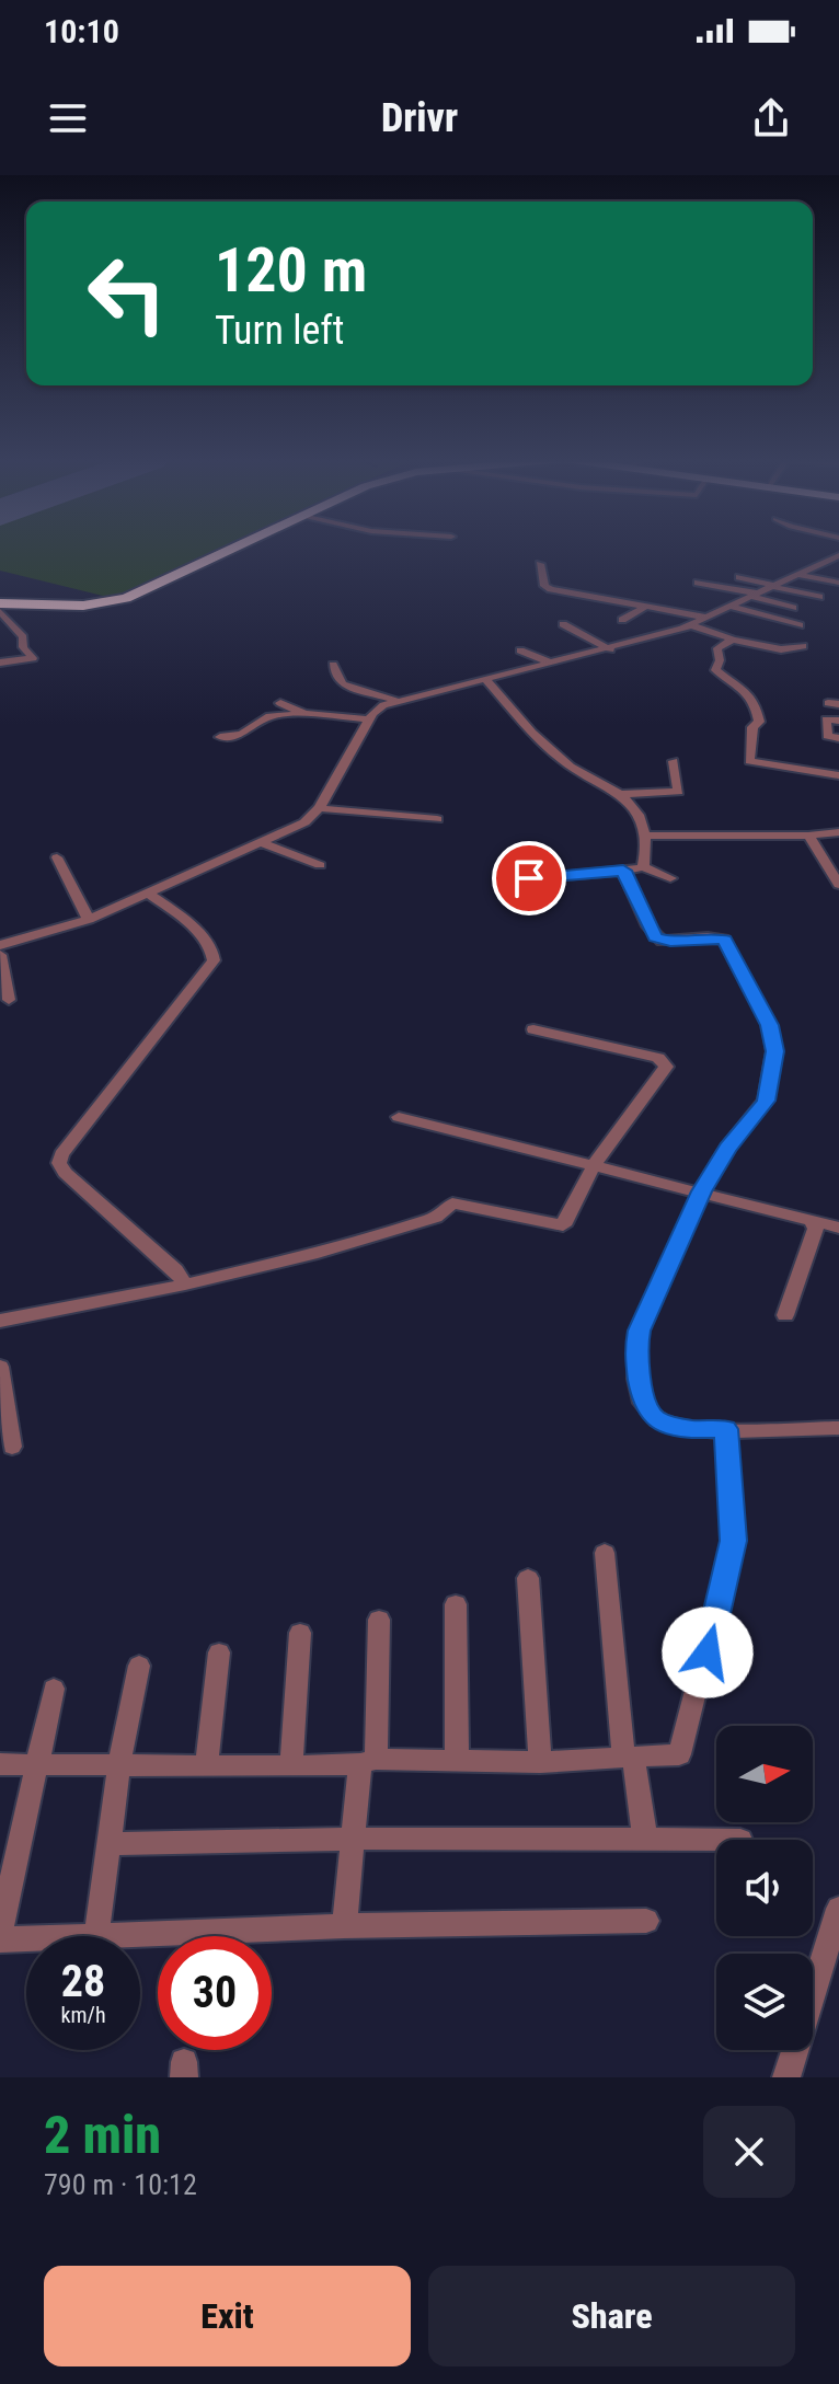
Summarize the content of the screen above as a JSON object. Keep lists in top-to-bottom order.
{
  "north": "right",
  "page": {
    "status": "10:10",
    "header": "Drivr",
    "turn": ["120 m", "Turn left"],
    "speed": "28 km/h",
    "limit": "30",
    "heading": ["2 min", "790 m · 10:12"],
    "buttons": ["Exit", "Share"]
  }
}
